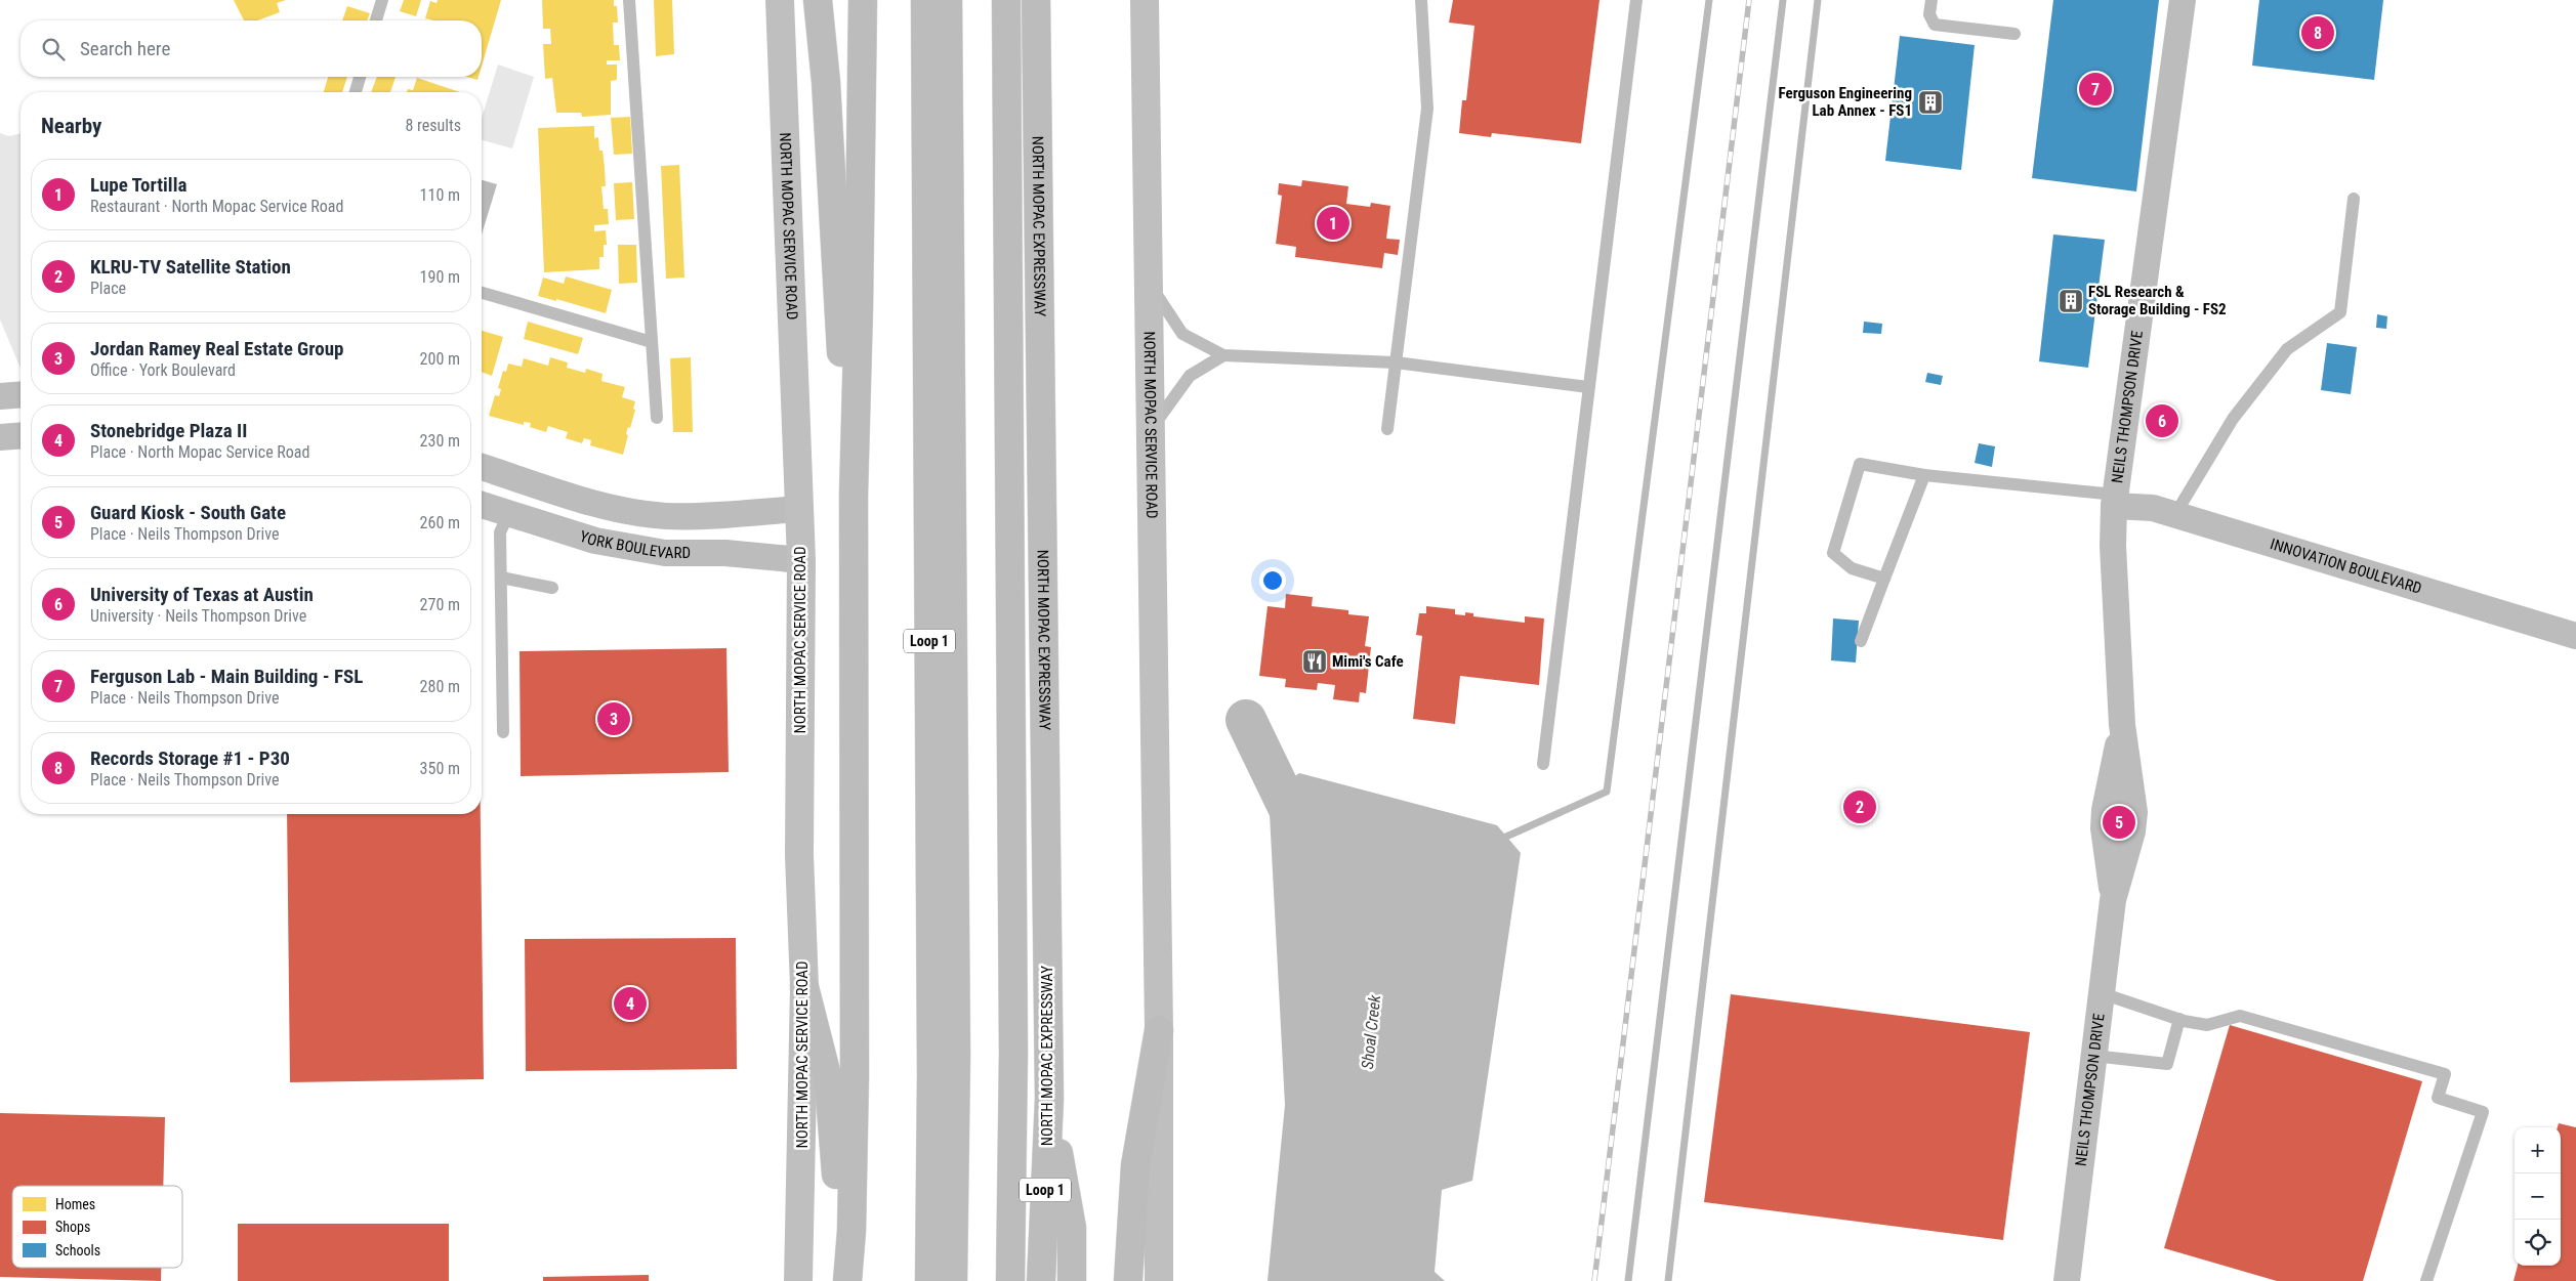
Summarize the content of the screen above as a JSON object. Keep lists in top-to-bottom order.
{
  "streets": {
    "highway": ["NORTH MOPAC EXPRESSWAY", "Loop 1"],
    "main road": ["NORTH MOPAC SERVICE ROAD"],
    "street": ["NEILS THOMPSON DRIVE", "YORK BOULEVARD", "INNOVATION BOULEVARD"]
  },
  "crossings": [
    ["NORTH MOPAC SERVICE ROAD", "YORK BOULEVARD"],
    ["NEILS THOMPSON DRIVE", "INNOVATION BOULEVARD"]
  ],
  "water": ["Shoal Creek"],
  "places": {
    "building": ["Ferguson Engineering Lab Annex - FS1", "FSL Research & Storage Building - FS2"],
    "restaurant": ["Mimi's Cafe"]
  },
  "legend": ["Homes", "Shops", "Schools"],
  "page": {
    "pins": [
      "8",
      "7",
      "1",
      "6",
      "3",
      "2",
      "5",
      "4"
    ],
    "search": "Search here",
    "heading": ["Nearby", "8 results"],
    "list": [
      {
        "mark": "1",
        "name": "Lupe Tortilla",
        "note": "Restaurant · North Mopac Service Road",
        "value": "110 m"
      },
      {
        "mark": "2",
        "name": "KLRU-TV Satellite Station",
        "note": "Place",
        "value": "190 m"
      },
      {
        "mark": "3",
        "name": "Jordan Ramey Real Estate Group",
        "note": "Office · York Boulevard",
        "value": "200 m"
      },
      {
        "mark": "4",
        "name": "Stonebridge Plaza II",
        "note": "Place · North Mopac Service Road",
        "value": "230 m"
      },
      {
        "mark": "5",
        "name": "Guard Kiosk - South Gate",
        "note": "Place · Neils Thompson Drive",
        "value": "260 m"
      },
      {
        "mark": "6",
        "name": "University of Texas at Austin",
        "note": "University · Neils Thompson Drive",
        "value": "270 m"
      },
      {
        "mark": "7",
        "name": "Ferguson Lab - Main Building - FSL",
        "note": "Place · Neils Thompson Drive",
        "value": "280 m"
      },
      {
        "mark": "8",
        "name": "Records Storage #1 - P30",
        "note": "Place · Neils Thompson Drive",
        "value": "350 m"
      }
    ],
    "map_buttons": ["+", "−"]
  }
}
